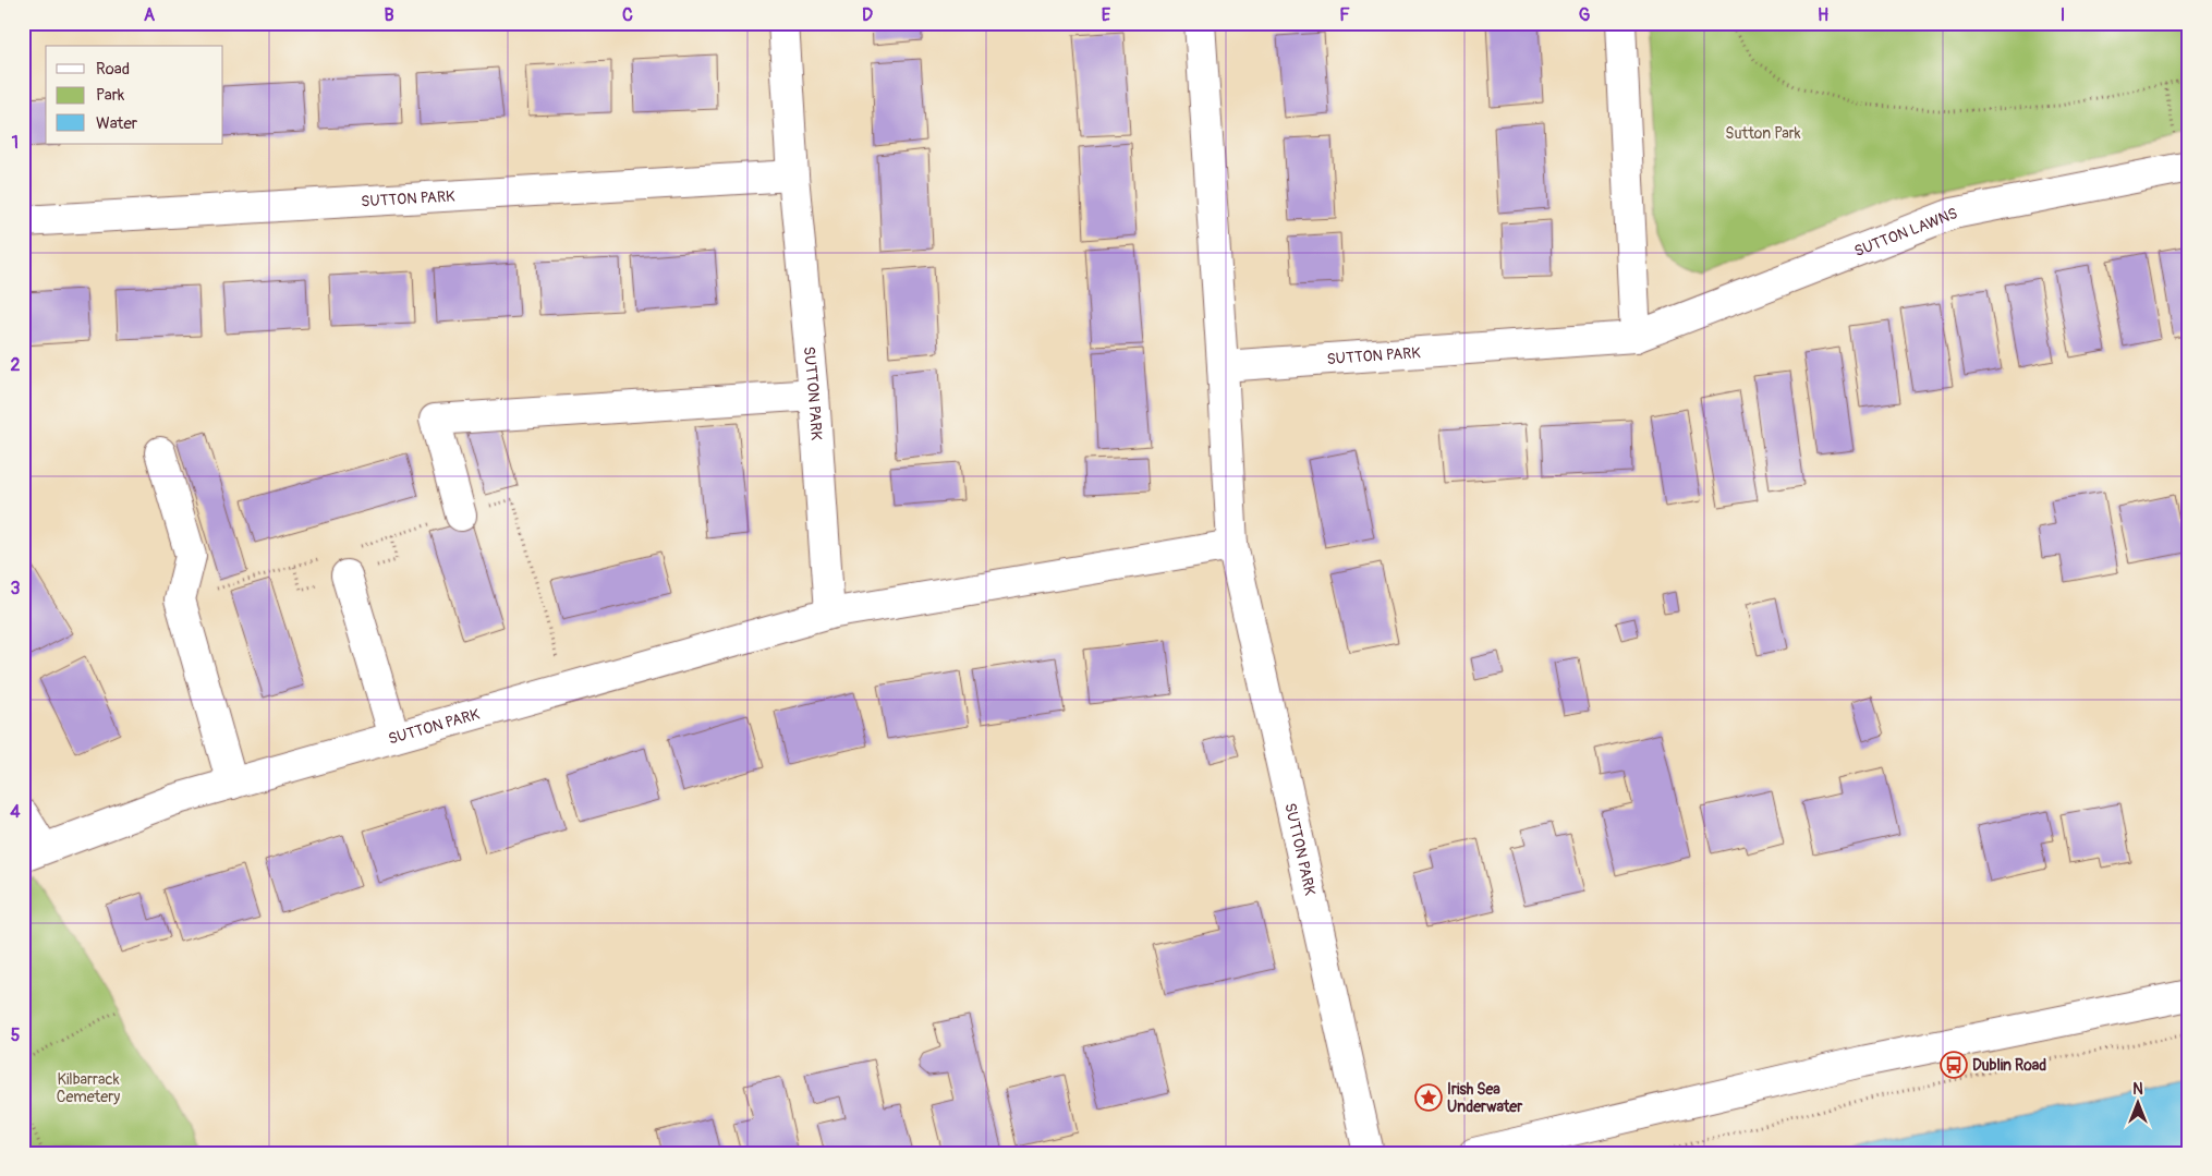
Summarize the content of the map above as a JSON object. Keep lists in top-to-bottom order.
{
  "streets": {
    "street": ["SUTTON PARK", "SUTTON LAWNS"]
  },
  "crossings": [
    ["SUTTON PARK", "SUTTON LAWNS"]
  ],
  "parks": ["Sutton Park", "Kilbarrack Cemetery"],
  "places": {
    "bus stop": ["Dublin Road"],
    "place": ["Irish Sea Underwater"]
  },
  "legend": ["Road", "Park", "Water"],
  "north": "top",
  "grid": {
    "columns": [
      "A",
      "B",
      "C",
      "D",
      "E",
      "F",
      "G",
      "H",
      "I"
    ],
    "rows": [
      "1",
      "2",
      "3",
      "4",
      "5"
    ]
  }
}
